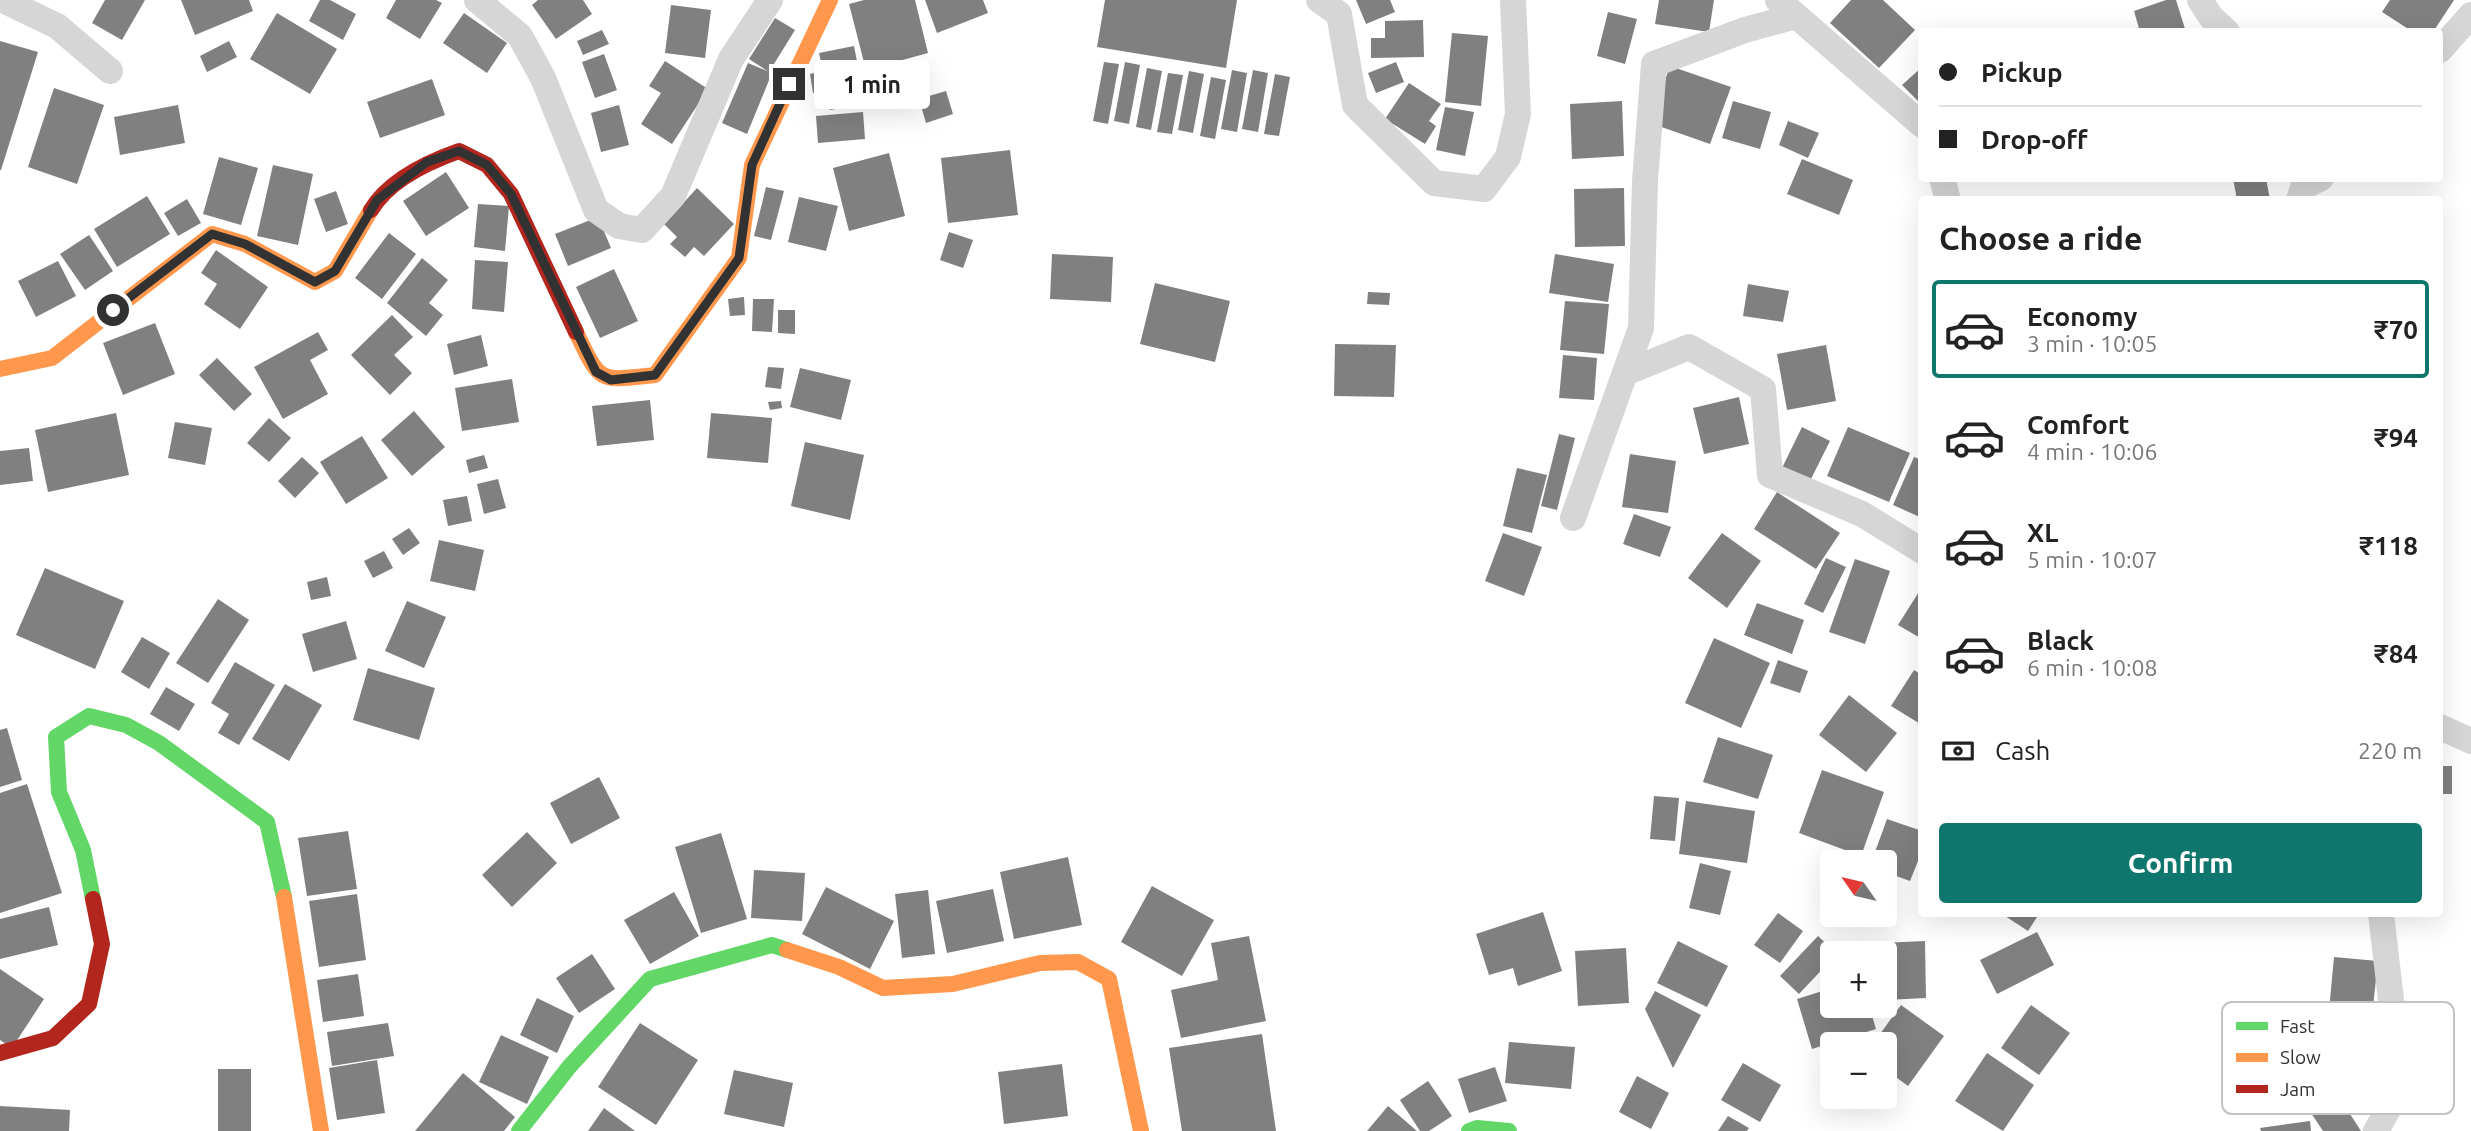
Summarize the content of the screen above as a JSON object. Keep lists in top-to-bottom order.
{
  "legend": ["Fast", "Slow", "Jam"],
  "north": "top left",
  "page": {
    "banner": ["Pickup", "Drop-off"],
    "bubble": "1 min",
    "heading": "Choose a ride",
    "list": [
      {
        "name": "Economy",
        "note": "3 min · 10:05",
        "value": "₹70"
      },
      {
        "name": "Comfort",
        "note": "4 min · 10:06",
        "value": "₹94"
      },
      {
        "name": "XL",
        "note": "5 min · 10:07",
        "value": "₹118"
      },
      {
        "name": "Black",
        "note": "6 min · 10:08",
        "value": "₹84"
      }
    ],
    "pay": ["Cash", "220 m"],
    "buttons": "Confirm",
    "map_buttons": ["+", "−"]
  }
}
